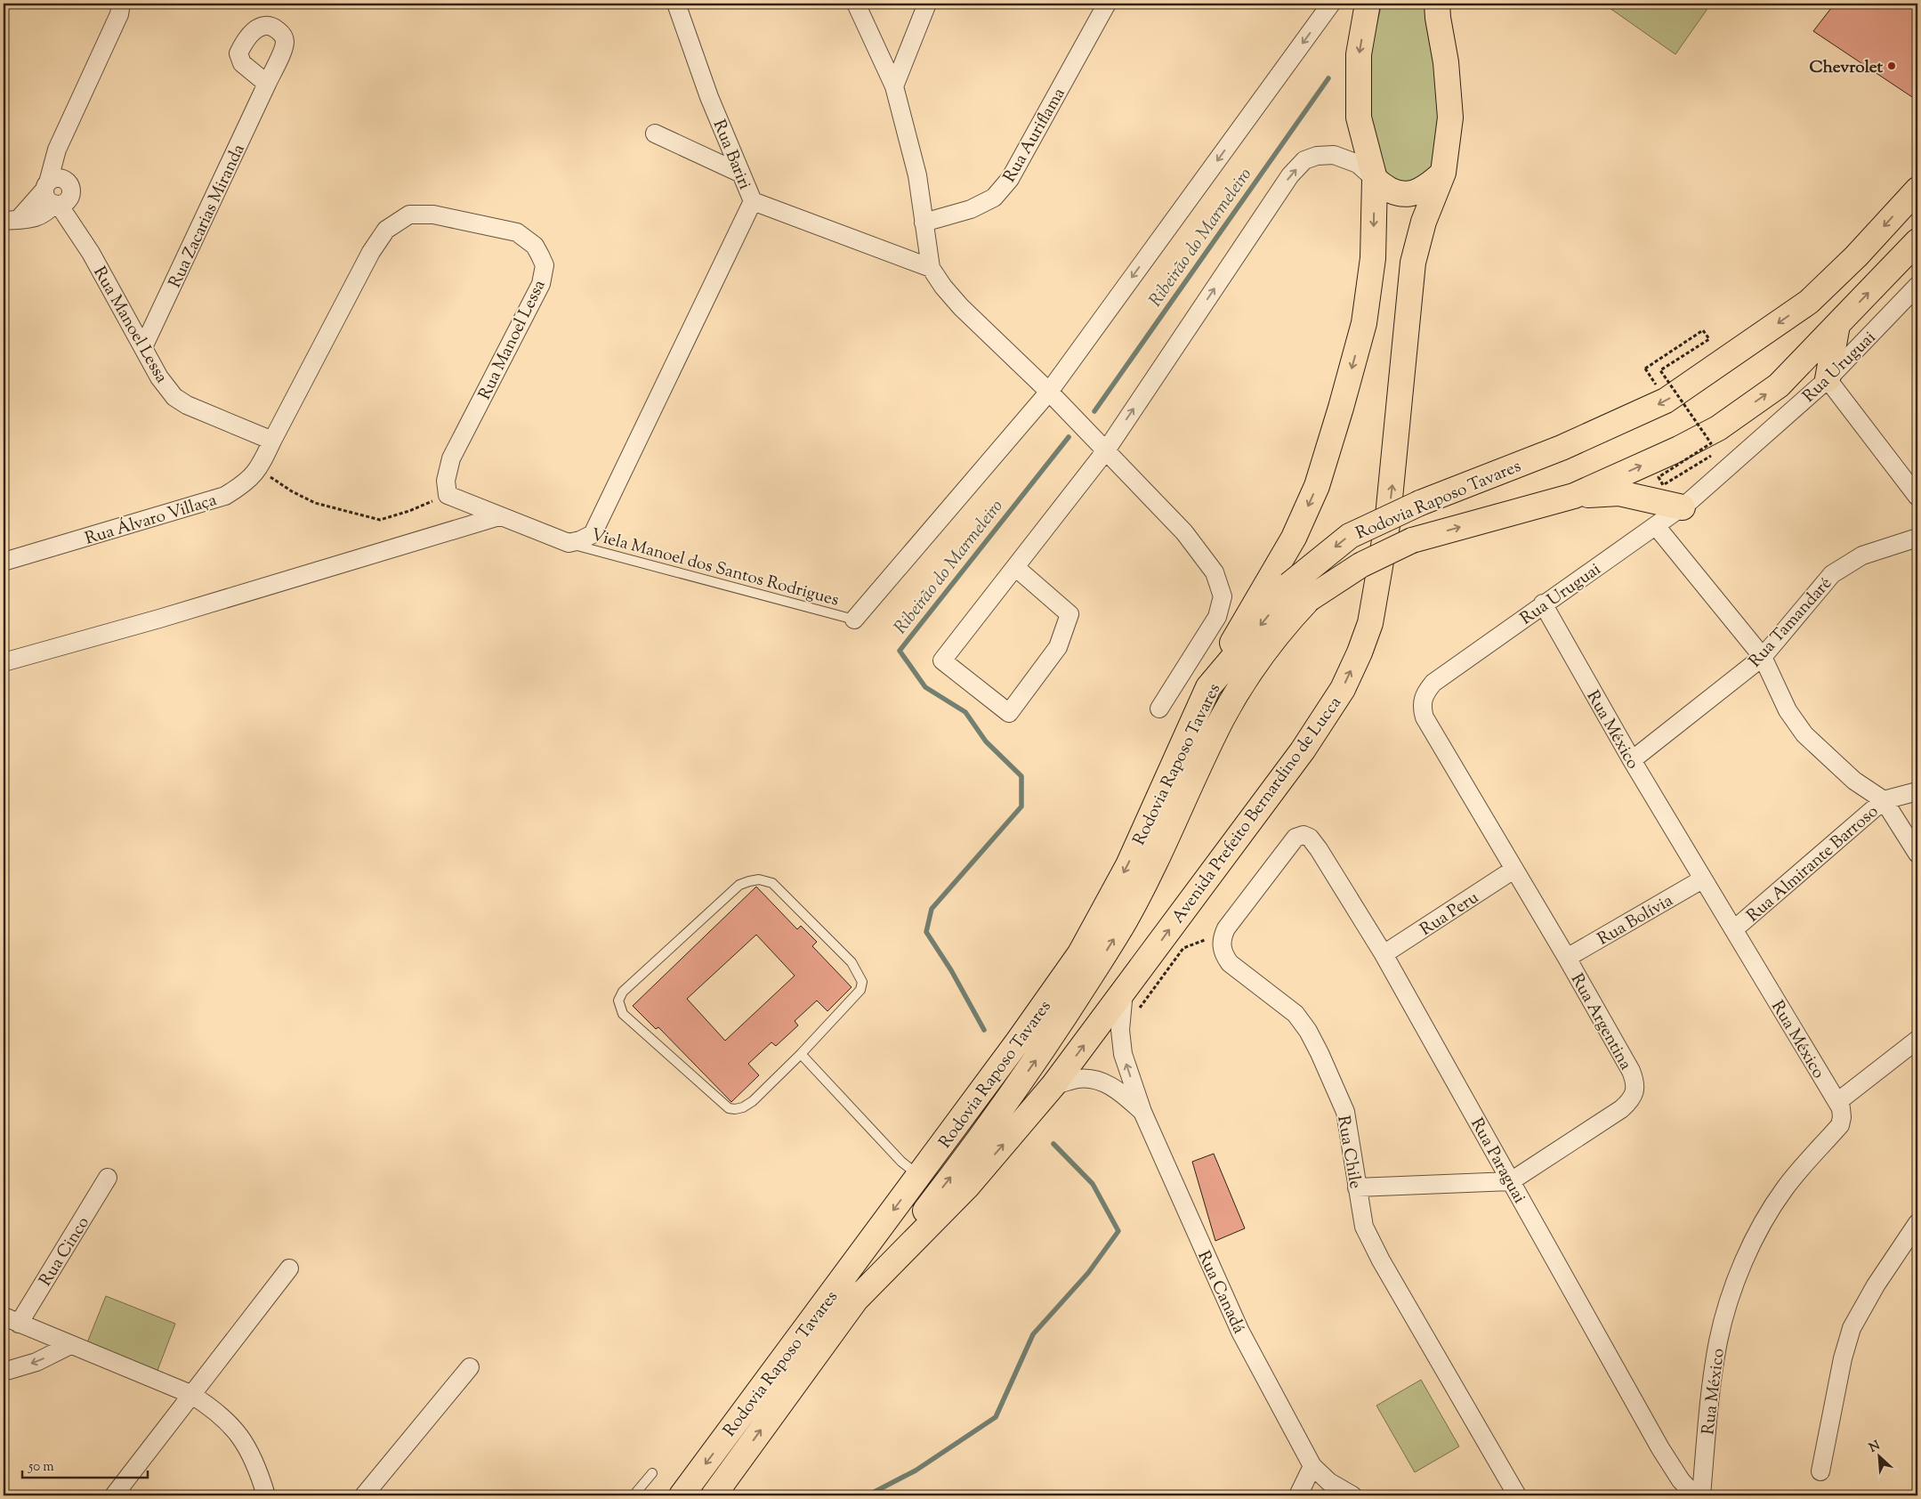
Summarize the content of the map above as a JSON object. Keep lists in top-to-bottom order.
{
  "streets": {
    "highway": ["Rodovia Raposo Tavares", "Avenida Prefeito Bernardino de Lucca"],
    "street": [
      "Rua Auriflama",
      "Rua Bariri",
      "Rua Zacarias Miranda",
      "Rua Manoel Lessa",
      "Rua Uruguai",
      "Rua Álvaro Villaça",
      "Rua Tamandaré",
      "Rua México",
      "Rua Almirante Barroso",
      "Rua Peru",
      "Rua Bolívia",
      "Rua Argentina",
      "Rua Chile",
      "Rua Paraguai",
      "Rua Cinco",
      "Rua Canadá"
    ],
    "lane": ["Viela Manoel dos Santos Rodrigues"]
  },
  "crossings": [
    ["Rua Zacarias Miranda", "Rua Manoel Lessa"],
    ["Rua Manoel Lessa", "Rua Álvaro Villaça"],
    ["Rua Uruguai", "Rua México"],
    ["Rua Uruguai", "Rua Peru"],
    ["Rua Uruguai", "Rua Bolívia"],
    ["Rua Uruguai", "Rua Argentina"],
    ["Rodovia Raposo Tavares", "Avenida Prefeito Bernardino de Lucca"],
    ["Rua Tamandaré", "Rua México"],
    ["Rua México", "Rua Almirante Barroso"],
    ["Rua México", "Rua Bolívia"],
    ["Avenida Prefeito Bernardino de Lucca", "Rua Canadá"],
    ["Rua Peru", "Rua Paraguai"],
    ["Rua Bolívia", "Rua Argentina"],
    ["Rua Argentina", "Rua Paraguai"],
    ["Rua Chile", "Rua Paraguai"]
  ],
  "water": ["Ribeirão do Marmeleiro"],
  "places": ["Chevrolet"],
  "scale_bar": "50 m",
  "north": "top left"
}
